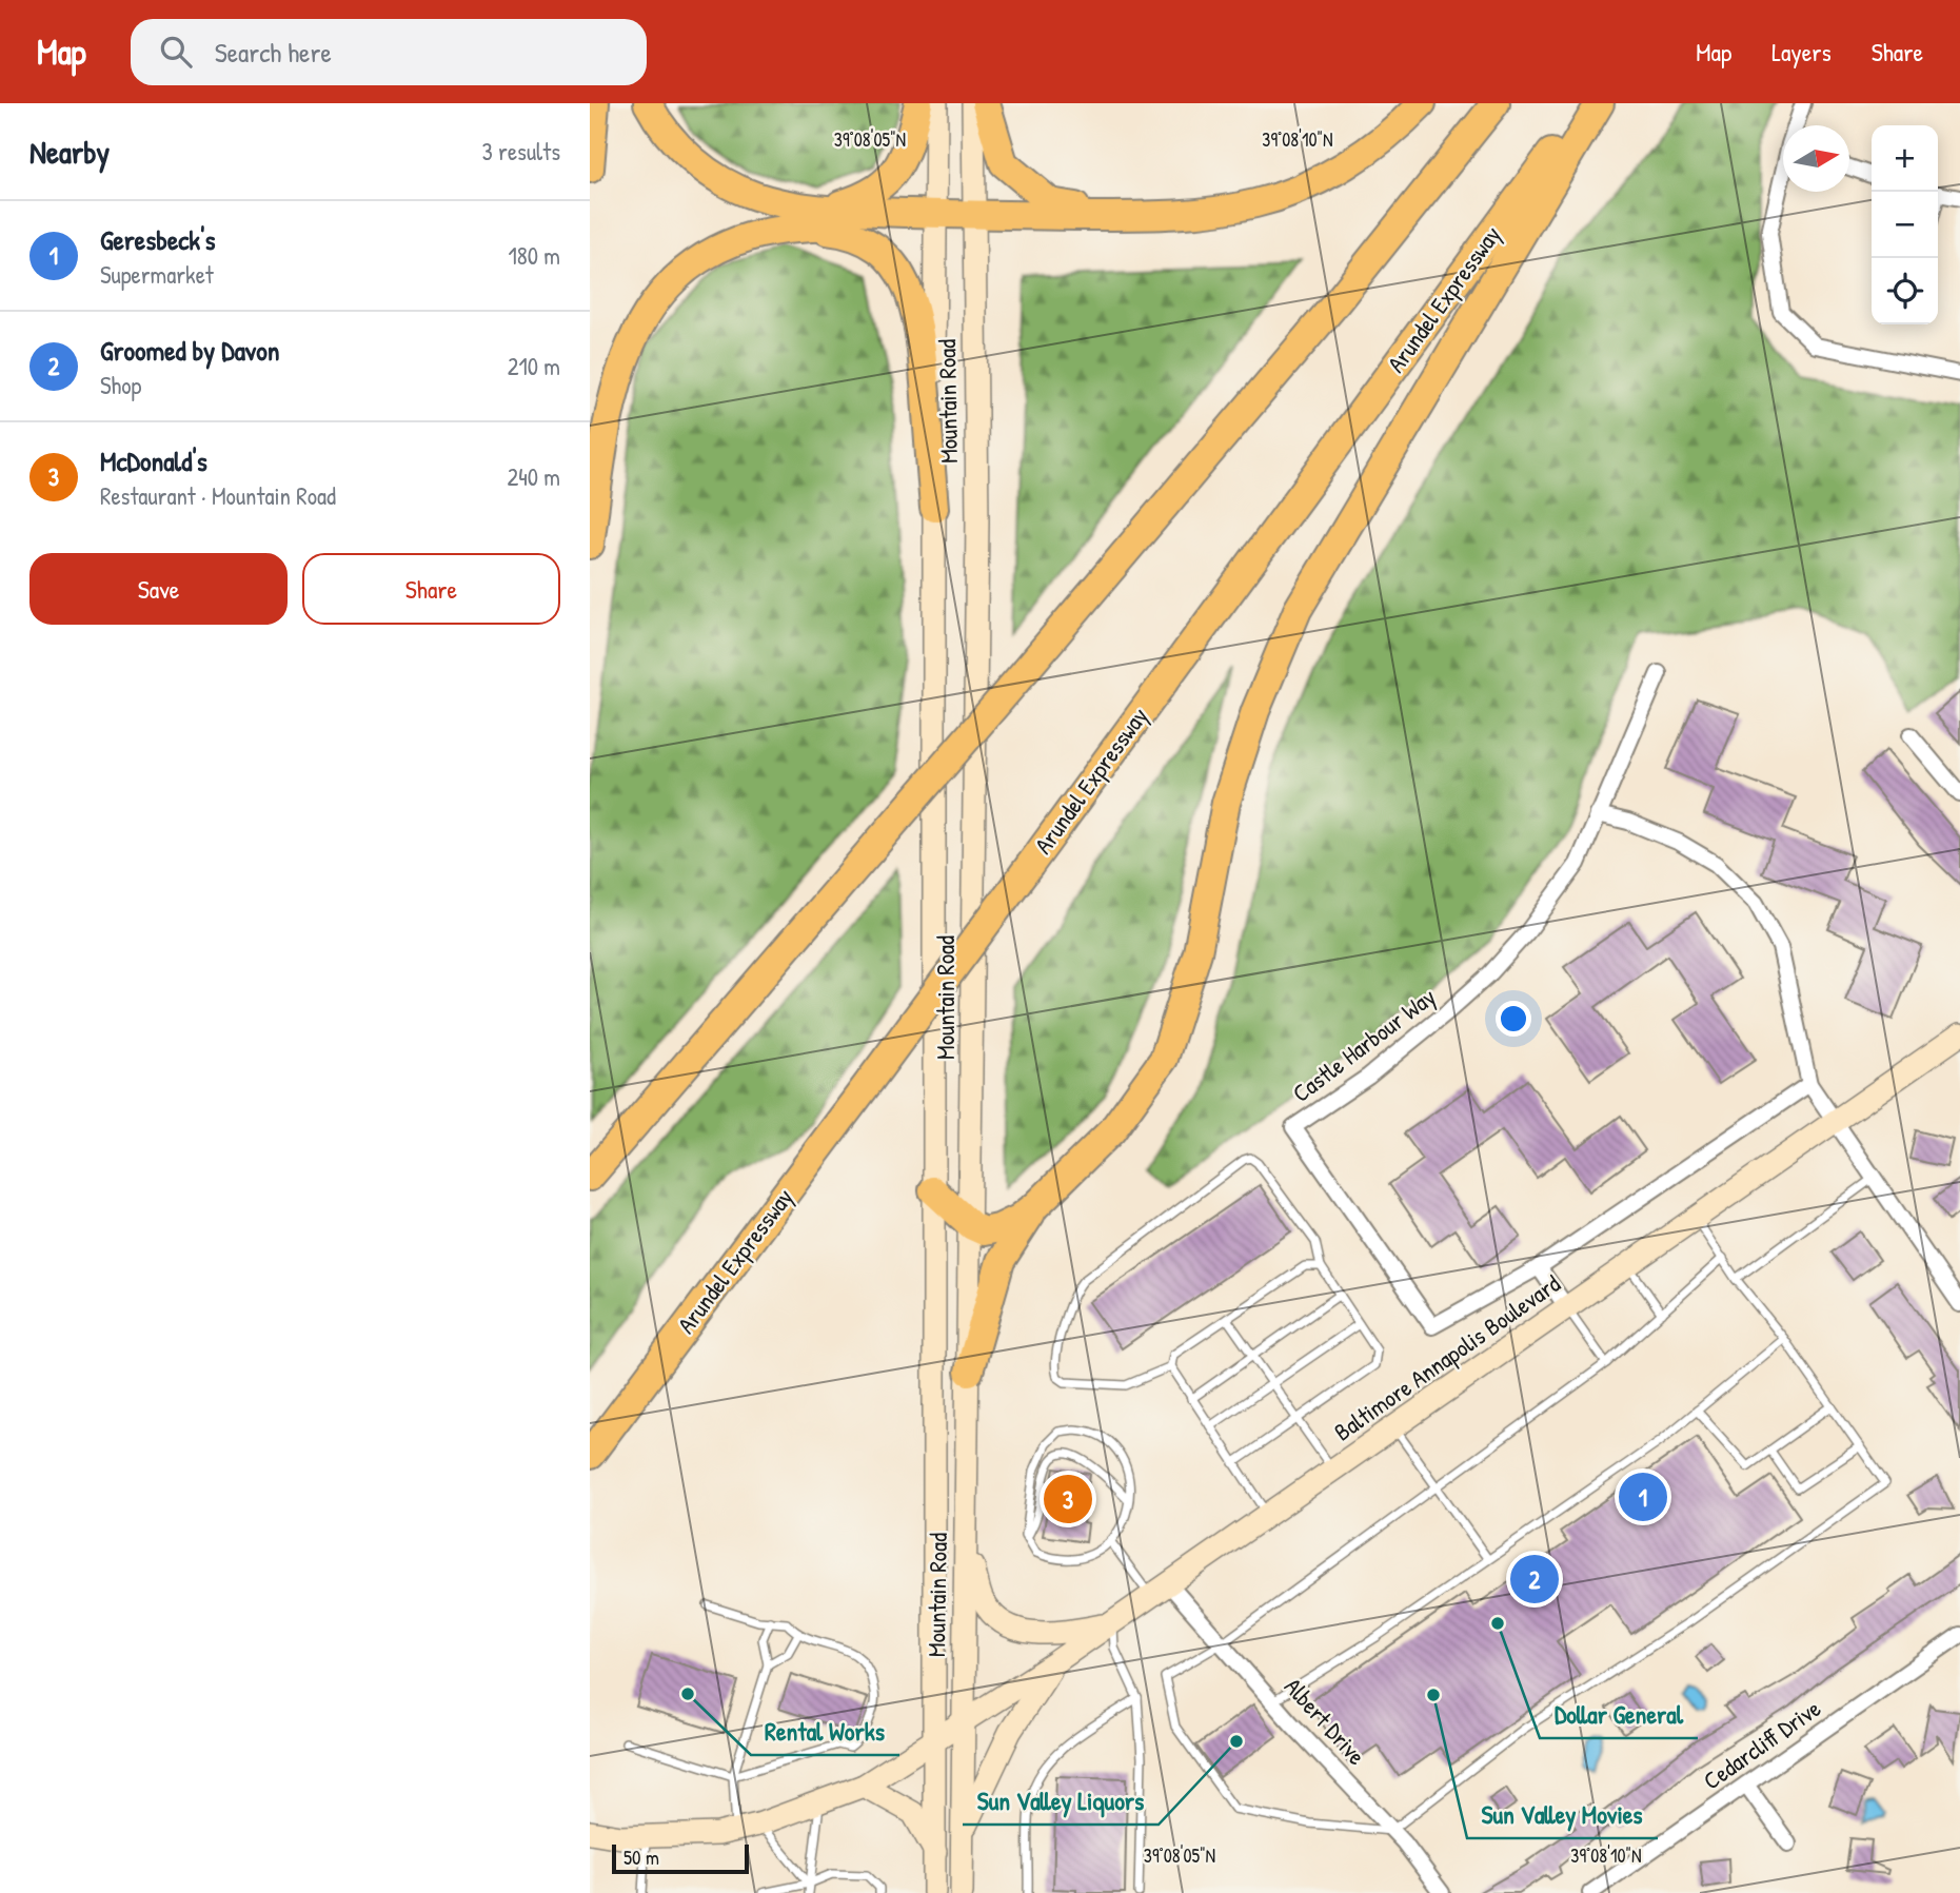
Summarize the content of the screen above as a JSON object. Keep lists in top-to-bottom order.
{
  "streets": {
    "highway": ["Arundel Expressway"],
    "main road": ["Mountain Road", "Baltimore Annapolis Boulevard"],
    "street": ["Castle Harbour Way", "Albert Drive", "Cedarcliff Drive"]
  },
  "crossings": [
    ["Mountain Road", "Baltimore Annapolis Boulevard"],
    ["Baltimore Annapolis Boulevard", "Albert Drive"]
  ],
  "places": [
    "Dollar General",
    "Rental Works",
    "Sun Valley Movies",
    "Sun Valley Liquors"
  ],
  "scale_bar": "50 m",
  "north": "right",
  "page": {
    "header": "Map",
    "search": "Search here",
    "nav": ["Map", "Layers", "Share"],
    "heading": ["Nearby", "3 results"],
    "map_buttons": ["+", "−"],
    "list": [
      {
        "mark": "1",
        "name": "Geresbeck's",
        "note": "Supermarket",
        "value": "180 m"
      },
      {
        "mark": "2",
        "name": "Groomed by Davon",
        "note": "Shop",
        "value": "210 m"
      },
      {
        "mark": "3",
        "name": "McDonald's",
        "note": "Restaurant · Mountain Road",
        "value": "240 m"
      }
    ],
    "buttons": ["Save", "Share"],
    "pins": ["1", "3", "2"],
    "scale": "50 m"
  },
  "coordinates": ["39°08'05\"N", "39°08'10\"N"]
}
